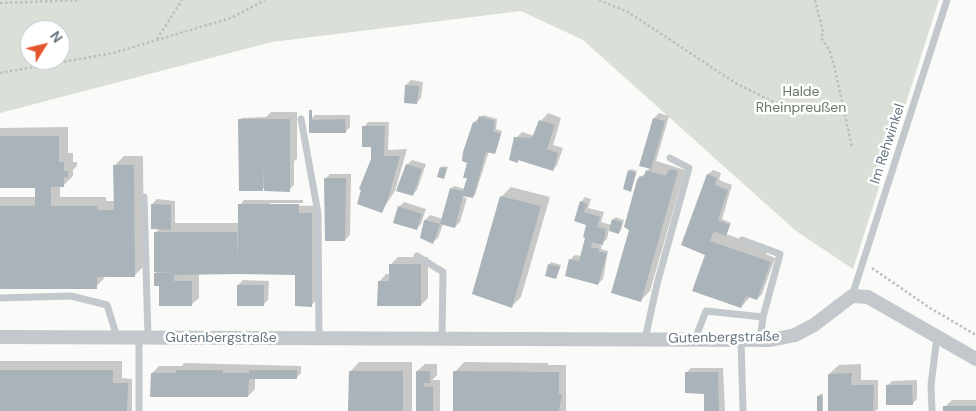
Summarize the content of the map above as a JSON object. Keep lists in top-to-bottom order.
{
  "streets": {
    "street": ["Gutenbergstraße"],
    "lane": ["Im Rehwinkel"]
  },
  "crossings": [
    ["Im Rehwinkel", "Gutenbergstraße"]
  ],
  "parks": ["Halde Rheinpreußen"],
  "north": "top right"
}
